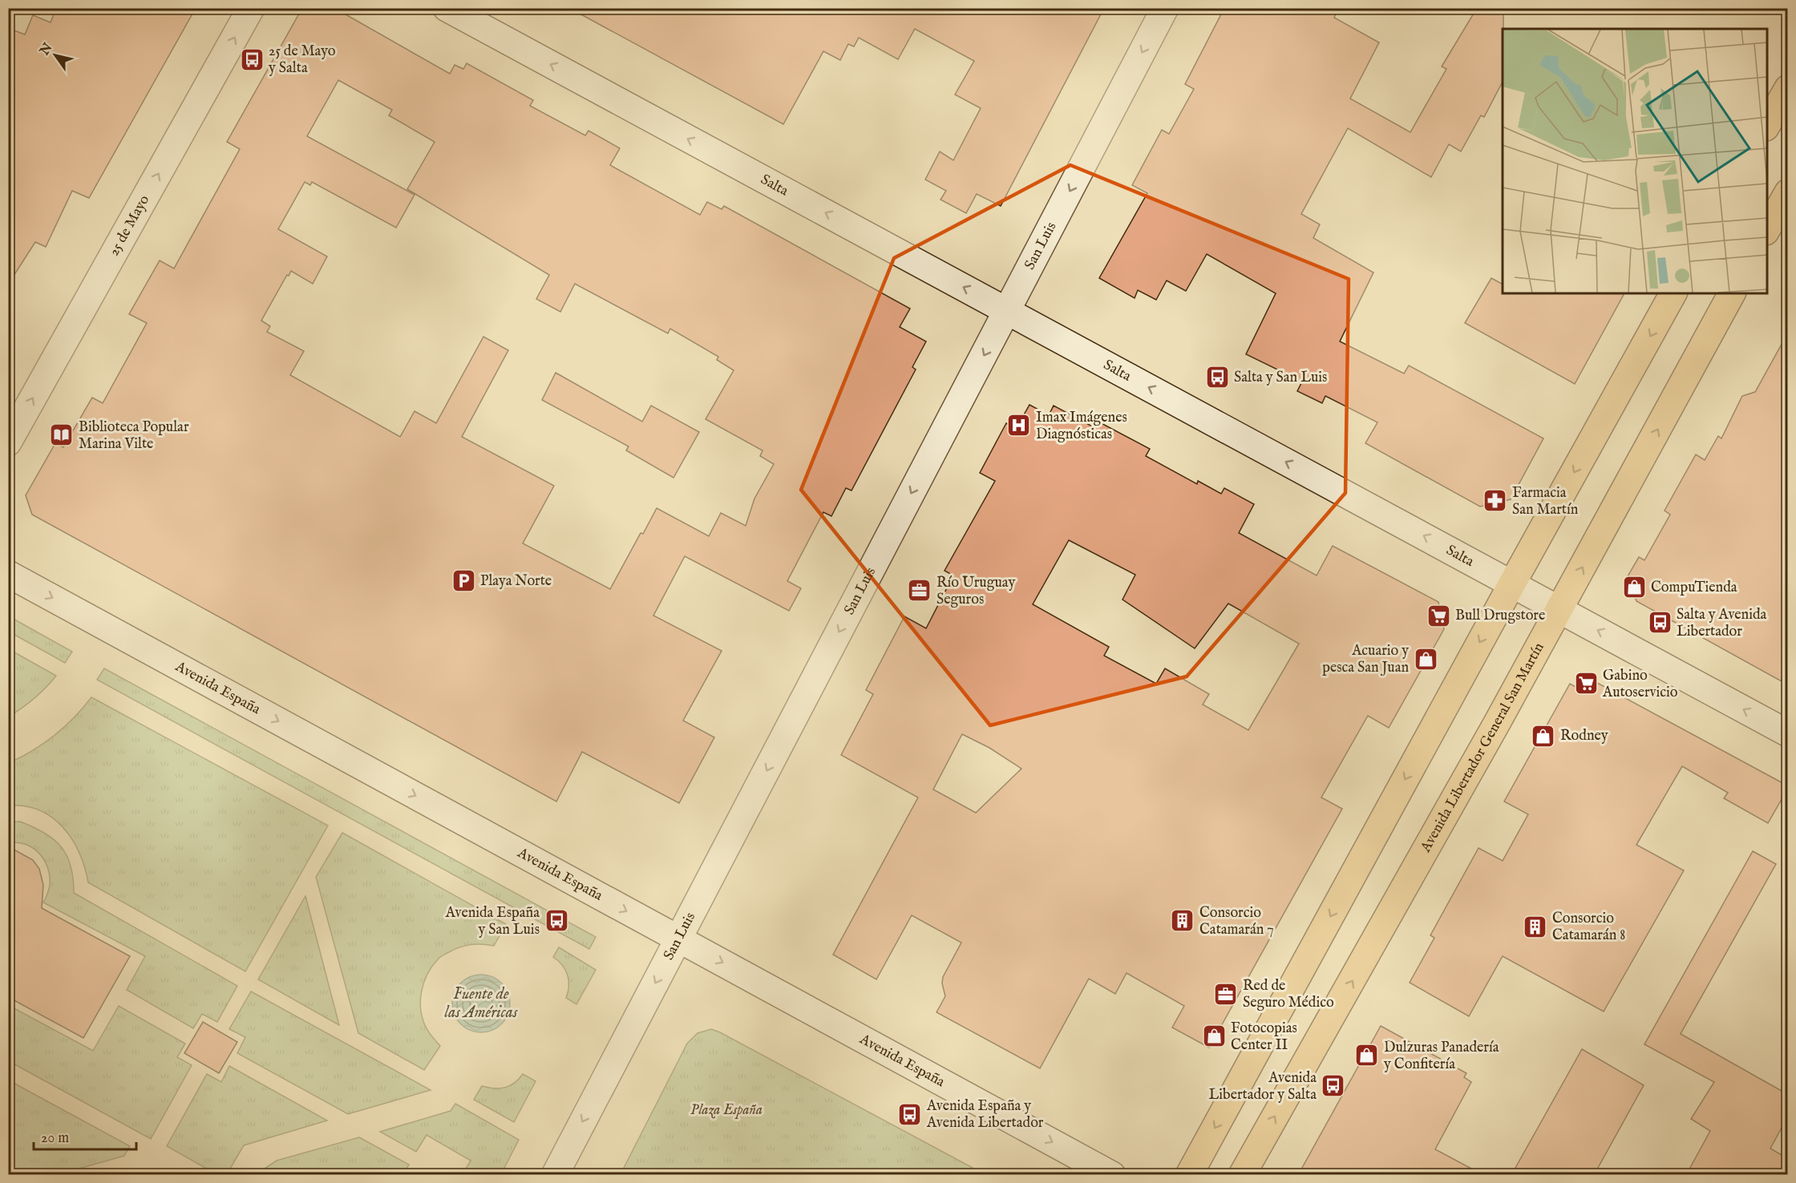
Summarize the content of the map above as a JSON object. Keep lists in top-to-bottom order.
{
  "streets": {
    "main road": [
      "Salta",
      "25 de Mayo",
      "San Luis",
      "Avenida España",
      "Avenida Libertador General San Martín"
    ]
  },
  "crossings": [
    ["Salta", "San Luis"],
    ["Salta", "Avenida Libertador General San Martín"],
    ["San Luis", "Avenida España"]
  ],
  "one_way": [
    "Salta",
    "25 de Mayo",
    "San Luis",
    "Avenida España"
  ],
  "water": ["Fuente de las Américas"],
  "parks": ["Plaza España"],
  "places": {
    "bus stop": [
      "25 de Mayo y Salta",
      "Salta y San Luis",
      "Salta y Avenida Libertador",
      "Avenida España y San Luis",
      "Avenida Libertador y Salta",
      "Avenida España y Avenida Libertador"
    ],
    "hospital": ["Imax Imágenes Diagnósticas"],
    "library": ["Biblioteca Popular Marina Vilte"],
    "pharmacy": ["Farmacia San Martín"],
    "parking": ["Playa Norte"],
    "shop": [
      "CompuTienda",
      "Acuario y pesca San Juan",
      "Rodney",
      "Fotocopias Center II",
      "Dulzuras Panadería y Confitería"
    ],
    "office": ["Río Uruguay Seguros", "Red de Seguro Médico"],
    "supermarket": ["Bull Drugstore", "Gabino Autoservicio"],
    "building": ["Consorcio Catamarán 7", "Consorcio Catamarán 8"]
  },
  "scale_bar": "20 m",
  "north": "top left"
}
